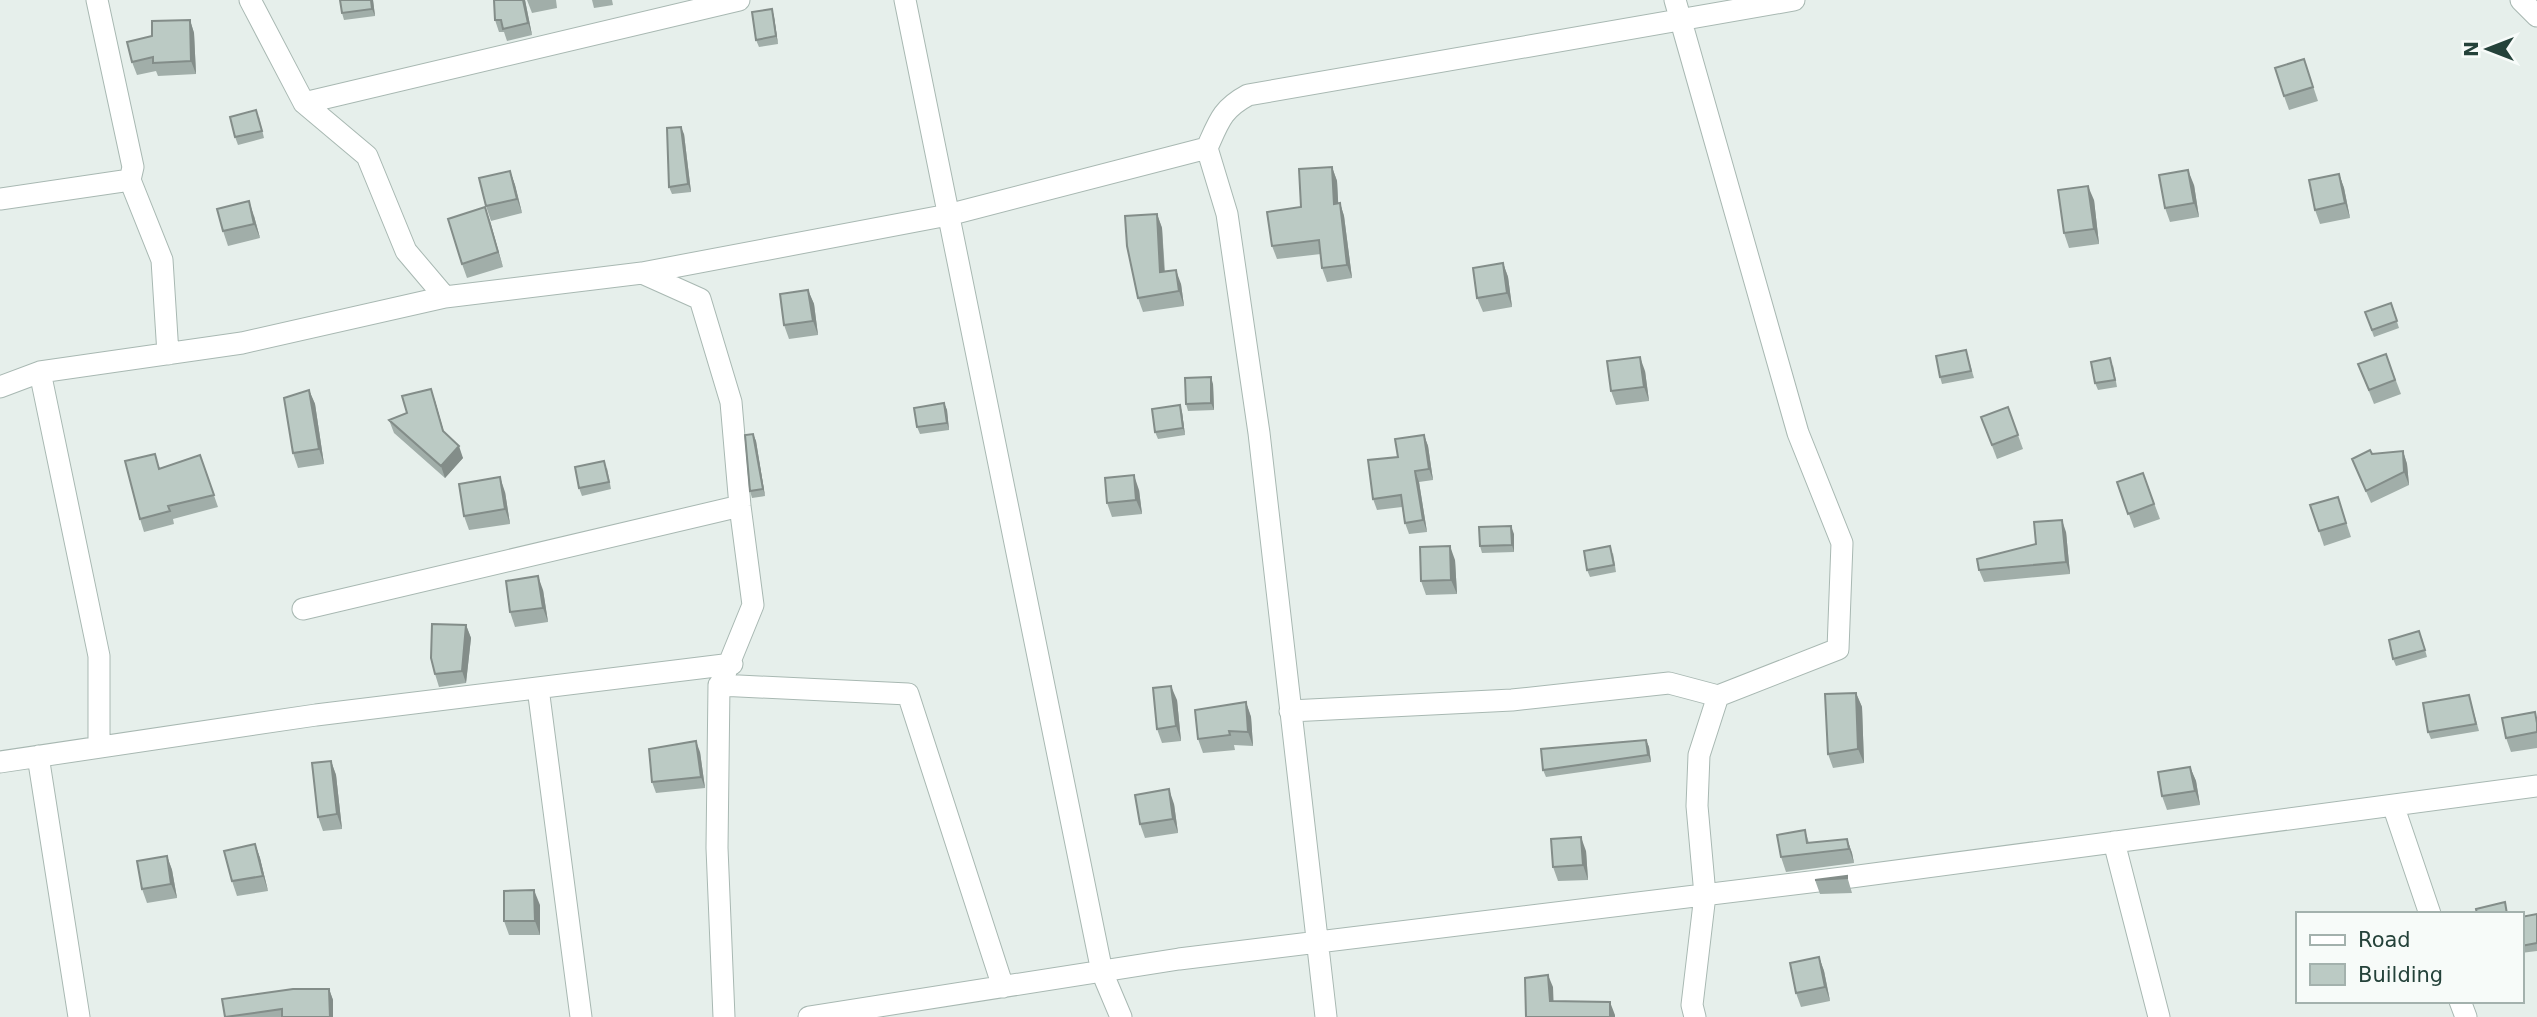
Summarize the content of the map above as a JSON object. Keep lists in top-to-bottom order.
{
  "legend": ["Road", "Building"],
  "north": "left"
}
